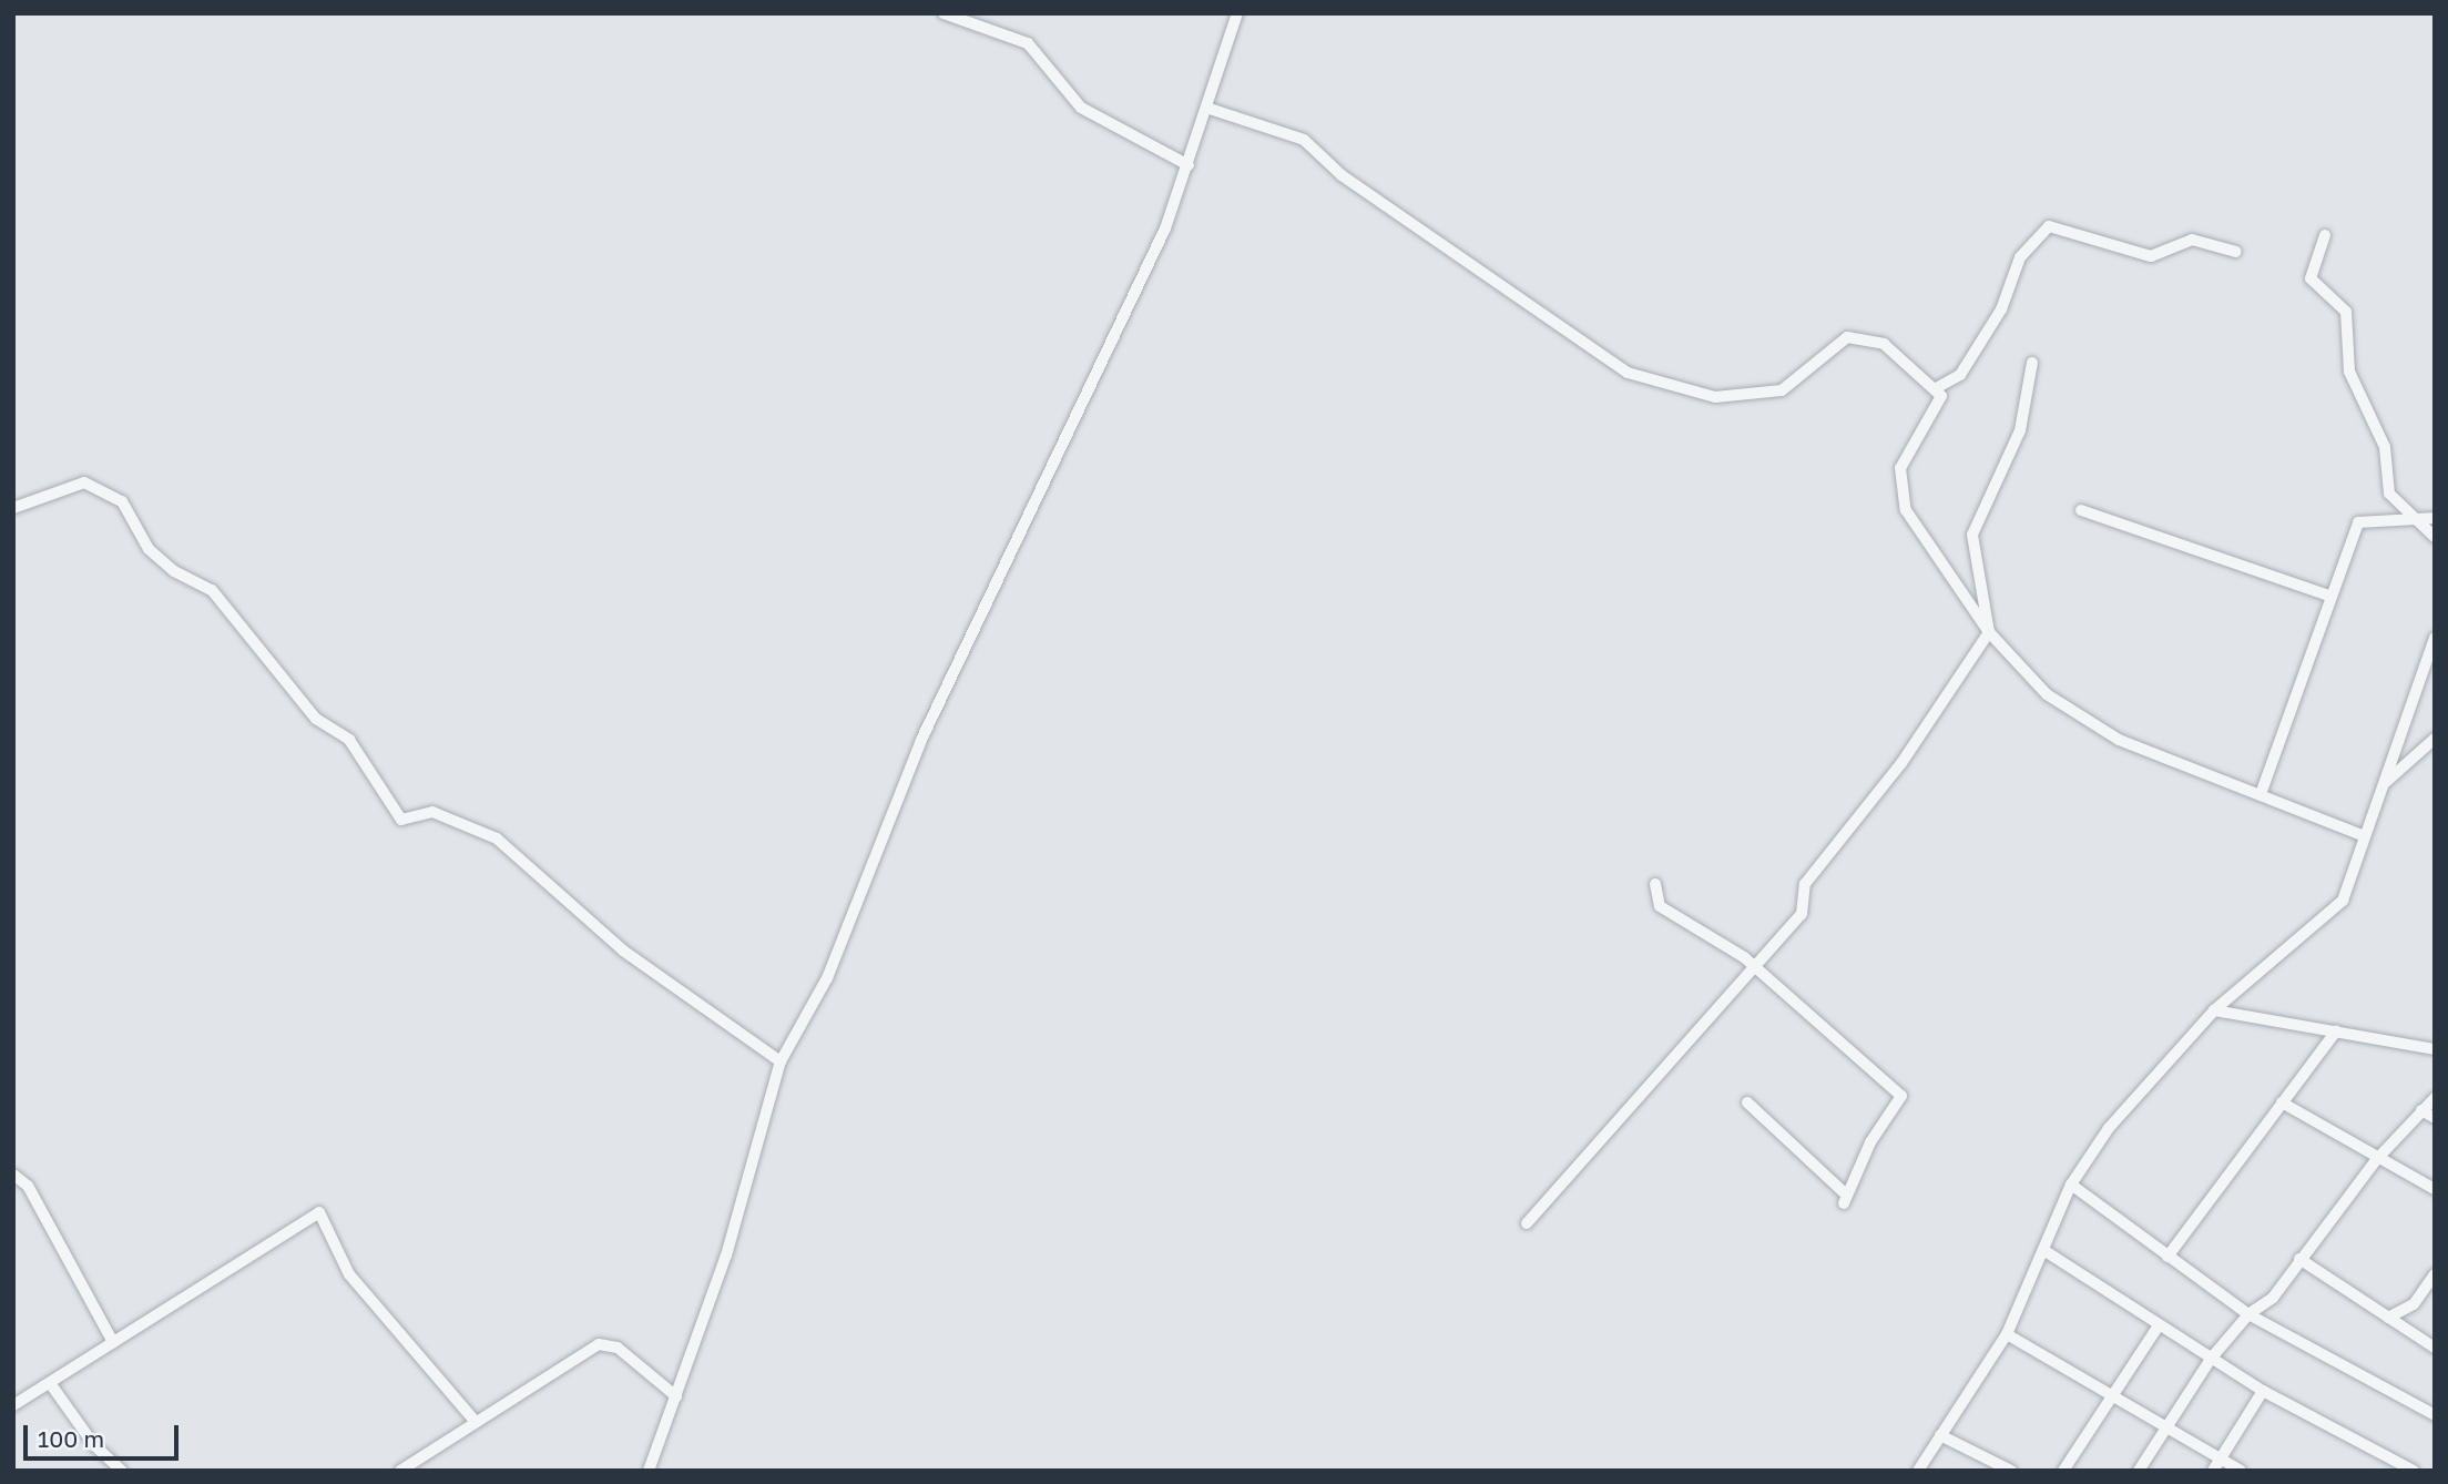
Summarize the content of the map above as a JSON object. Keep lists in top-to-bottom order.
{
  "scale_bar": "100 m"
}
